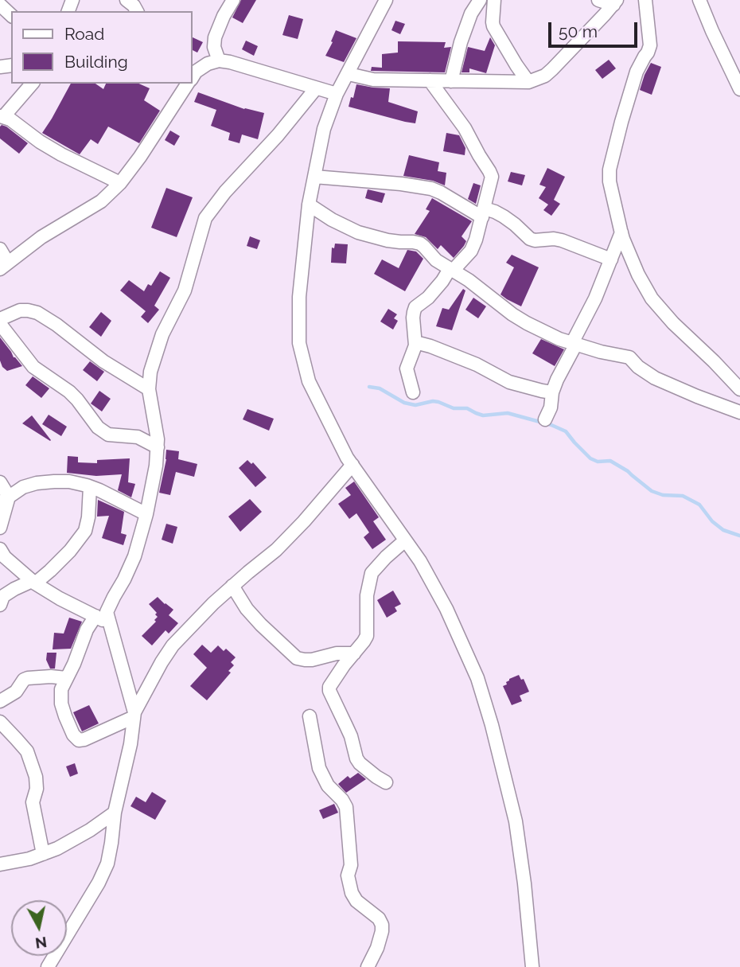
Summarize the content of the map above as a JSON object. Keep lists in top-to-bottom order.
{
  "legend": ["Road", "Building"],
  "scale_bar": "50 m",
  "north": "bottom"
}
